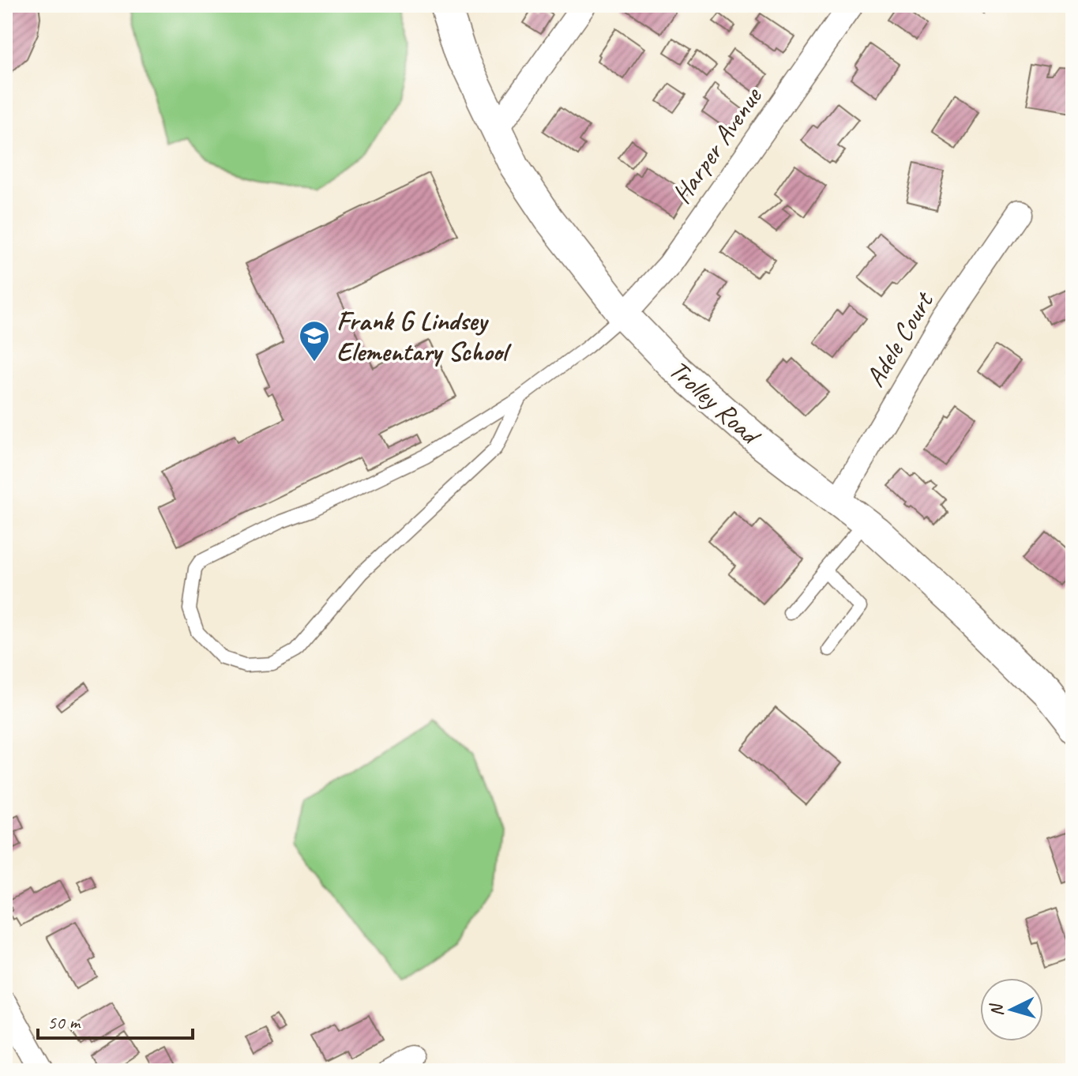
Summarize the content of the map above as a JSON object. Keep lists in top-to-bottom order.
{
  "streets": {
    "street": ["Harper Avenue", "Adele Court", "Trolley Road"]
  },
  "crossings": [
    ["Harper Avenue", "Trolley Road"],
    ["Adele Court", "Trolley Road"]
  ],
  "places": {
    "school or university": ["Frank G Lindsey Elementary School"]
  },
  "scale_bar": "50 m",
  "north": "left"
}
